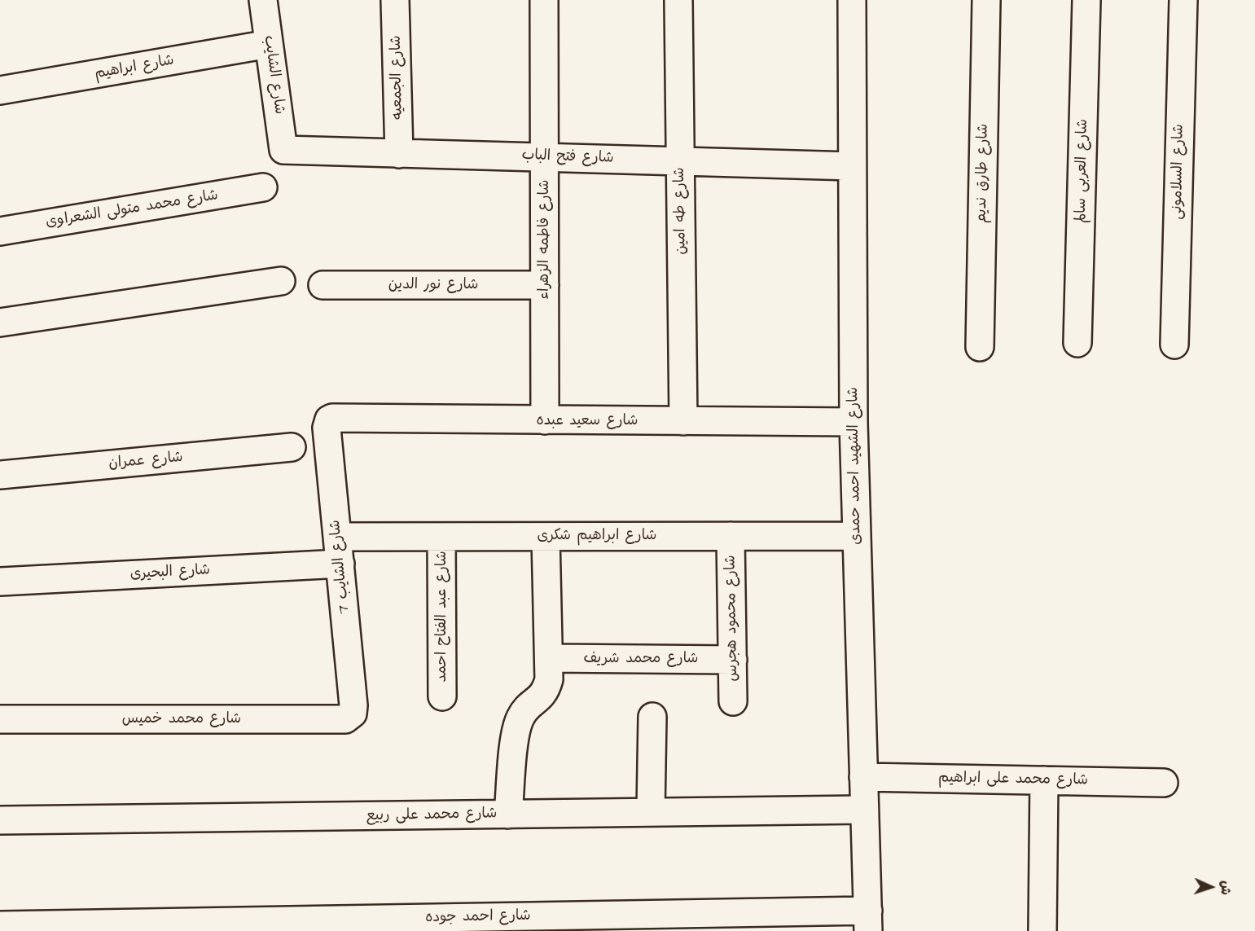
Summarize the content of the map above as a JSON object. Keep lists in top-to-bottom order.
{
  "streets": {
    "street": [
      "شارع ابراهيم",
      "شارع الشايب",
      "شارع الجمعيه",
      "شارع فتح الباب",
      "شارع العربى سالم",
      "شارع السلامونى",
      "شارع طارق نديم",
      "شارع محمد متولى الشعراوى",
      "شارع طه امين",
      "شارع فاطمه الزهراء",
      "شارع نور الدين",
      "شارع سعيد عبده",
      "شارع عمران",
      "شارع الشهيد احمد حمدى",
      "شارع ابراهيم شكرى",
      "شارع الشايب 7",
      "شارع البحيرى",
      "شارع عبد الفتاح احمد",
      "شارع محمود هجرس",
      "شارع محمد شريف",
      "شارع محمد خميس",
      "شارع محمد على ابراهيم",
      "شارع محمد على ربيع",
      "شارع احمد جوده"
    ]
  },
  "crossings": [
    ["شارع ابراهيم", "شارع الشايب"],
    ["شارع الشايب", "شارع فتح الباب"],
    ["شارع الجمعيه", "شارع فتح الباب"],
    ["شارع فتح الباب", "شارع طه امين"],
    ["شارع فتح الباب", "شارع فاطمه الزهراء"],
    ["شارع فتح الباب", "شارع الشهيد احمد حمدى"],
    ["شارع طه امين", "شارع سعيد عبده"],
    ["شارع فاطمه الزهراء", "شارع نور الدين"],
    ["شارع فاطمه الزهراء", "شارع سعيد عبده"],
    ["شارع سعيد عبده", "شارع الشهيد احمد حمدى"],
    ["شارع سعيد عبده", "شارع الشايب 7"],
    ["شارع الشهيد احمد حمدى", "شارع ابراهيم شكرى"],
    ["شارع الشهيد احمد حمدى", "شارع محمد على ابراهيم"],
    ["شارع الشهيد احمد حمدى", "شارع محمد على ربيع"],
    ["شارع الشهيد احمد حمدى", "شارع احمد جوده"],
    ["شارع ابراهيم شكرى", "شارع الشايب 7"],
    ["شارع ابراهيم شكرى", "شارع عبد الفتاح احمد"],
    ["شارع ابراهيم شكرى", "شارع محمود هجرس"],
    ["شارع الشايب 7", "شارع البحيرى"],
    ["شارع الشايب 7", "شارع محمد خميس"],
    ["شارع محمود هجرس", "شارع محمد شريف"]
  ],
  "north": "right"
}
